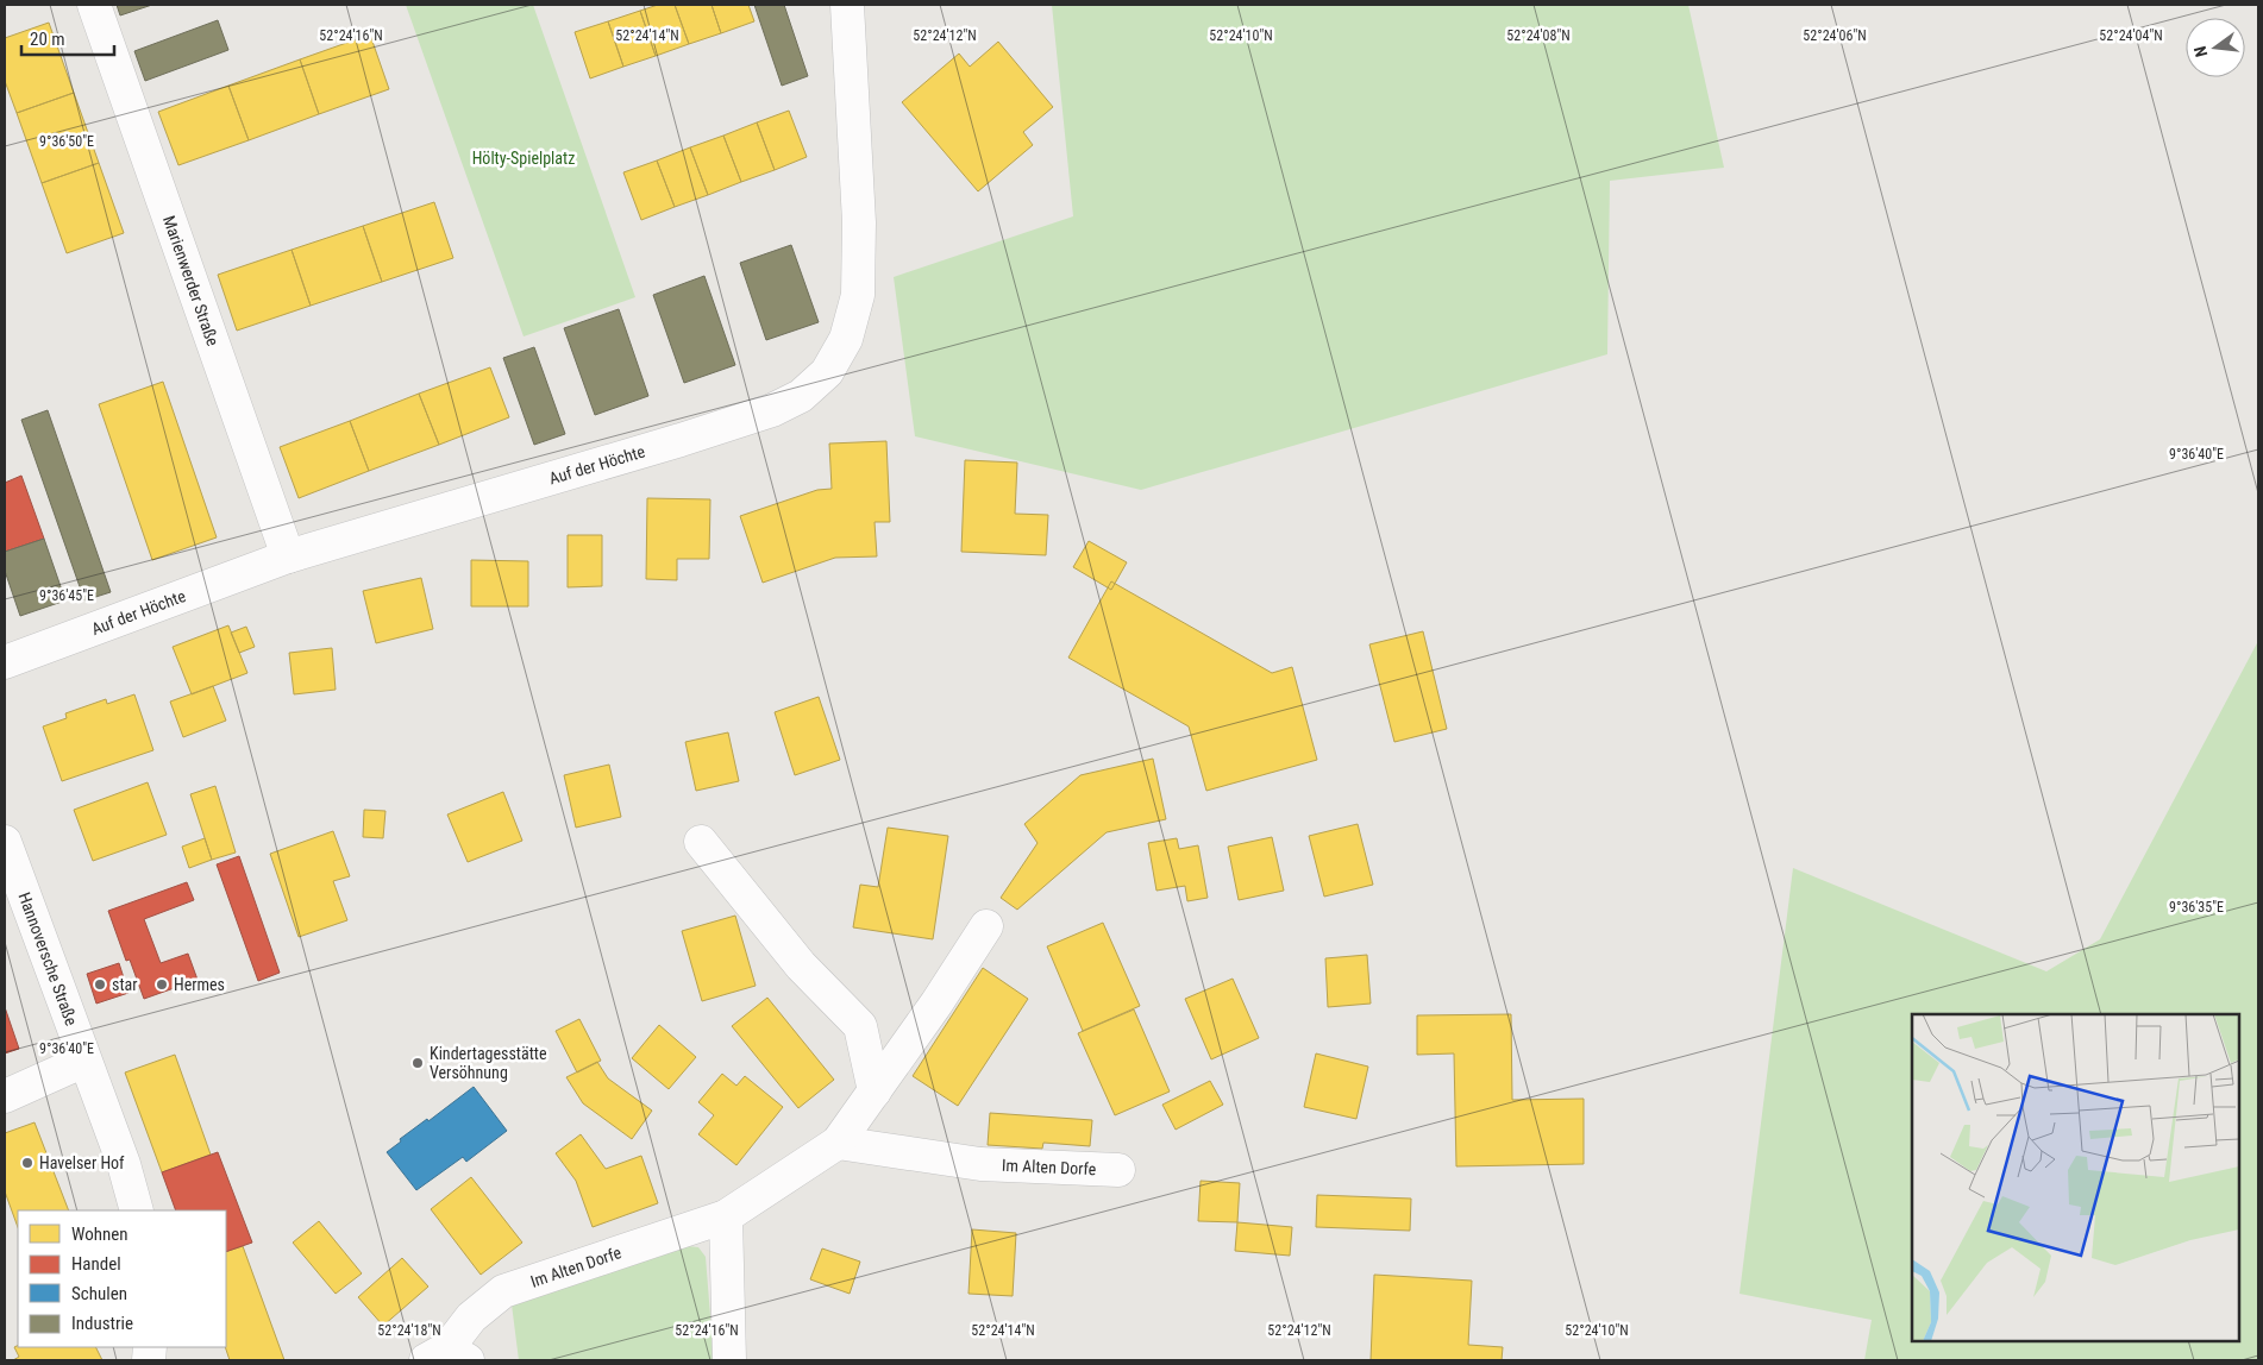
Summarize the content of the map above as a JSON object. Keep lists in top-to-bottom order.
{
  "streets": {
    "street": [
      "Marienwerder Straße",
      "Auf der Höchte",
      "Hannoversche Straße",
      "Im Alten Dorfe"
    ]
  },
  "crossings": [
    ["Marienwerder Straße", "Auf der Höchte"]
  ],
  "parks": ["Hölty-Spielplatz"],
  "places": [
    "star",
    "Hermes",
    "Kindertagesstätte Versöhnung",
    "Havelser Hof"
  ],
  "legend": [
    "Wohnen",
    "Handel",
    "Schulen",
    "Industrie"
  ],
  "scale_bar": "20 m",
  "north": "left",
  "coordinates": [
    "52°24'16\"N",
    "52°24'08\"N",
    "52°24'06\"N",
    "52°24'04\"N",
    "52°24'14\"N",
    "52°24'12\"N",
    "52°24'10\"N",
    "9°36'50\"E",
    "9°36'40\"E",
    "9°36'45\"E",
    "9°36'35\"E",
    "52°24'18\"N"
  ]
}
